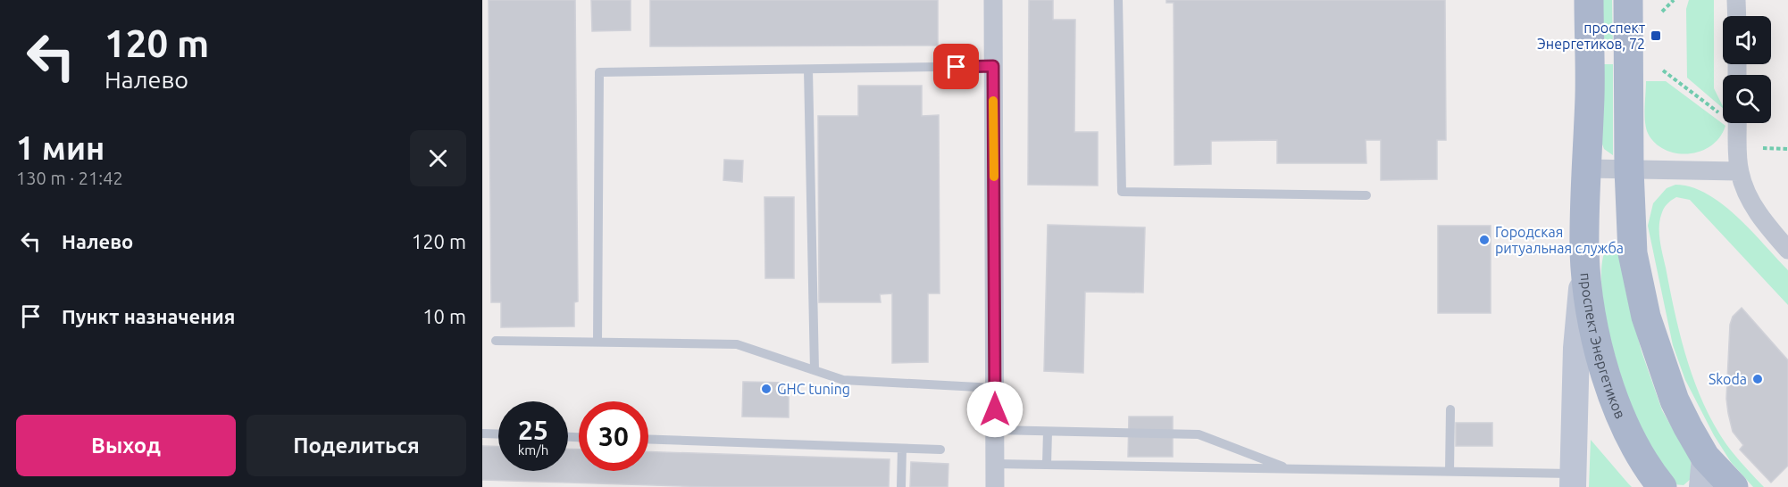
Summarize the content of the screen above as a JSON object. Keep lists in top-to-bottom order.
{
  "streets": {
    "main road": ["проспект Энергетиков"]
  },
  "places": {
    "transit": ["проспект Энергетиков, 72"],
    "other": ["Городская ритуальная служба", "Skoda", "GHC tuning"]
  },
  "page": {
    "turn": ["120 m", "Налево"],
    "heading": ["1 мин", "130 m · 21:42"],
    "list": [
      {
        "name": "Налево",
        "value": "120 m"
      },
      {
        "name": "Пункт назначения",
        "value": "10 m"
      }
    ],
    "speed": "25 km/h",
    "limit": "30",
    "buttons": ["Выход", "Поделиться"]
  }
}
